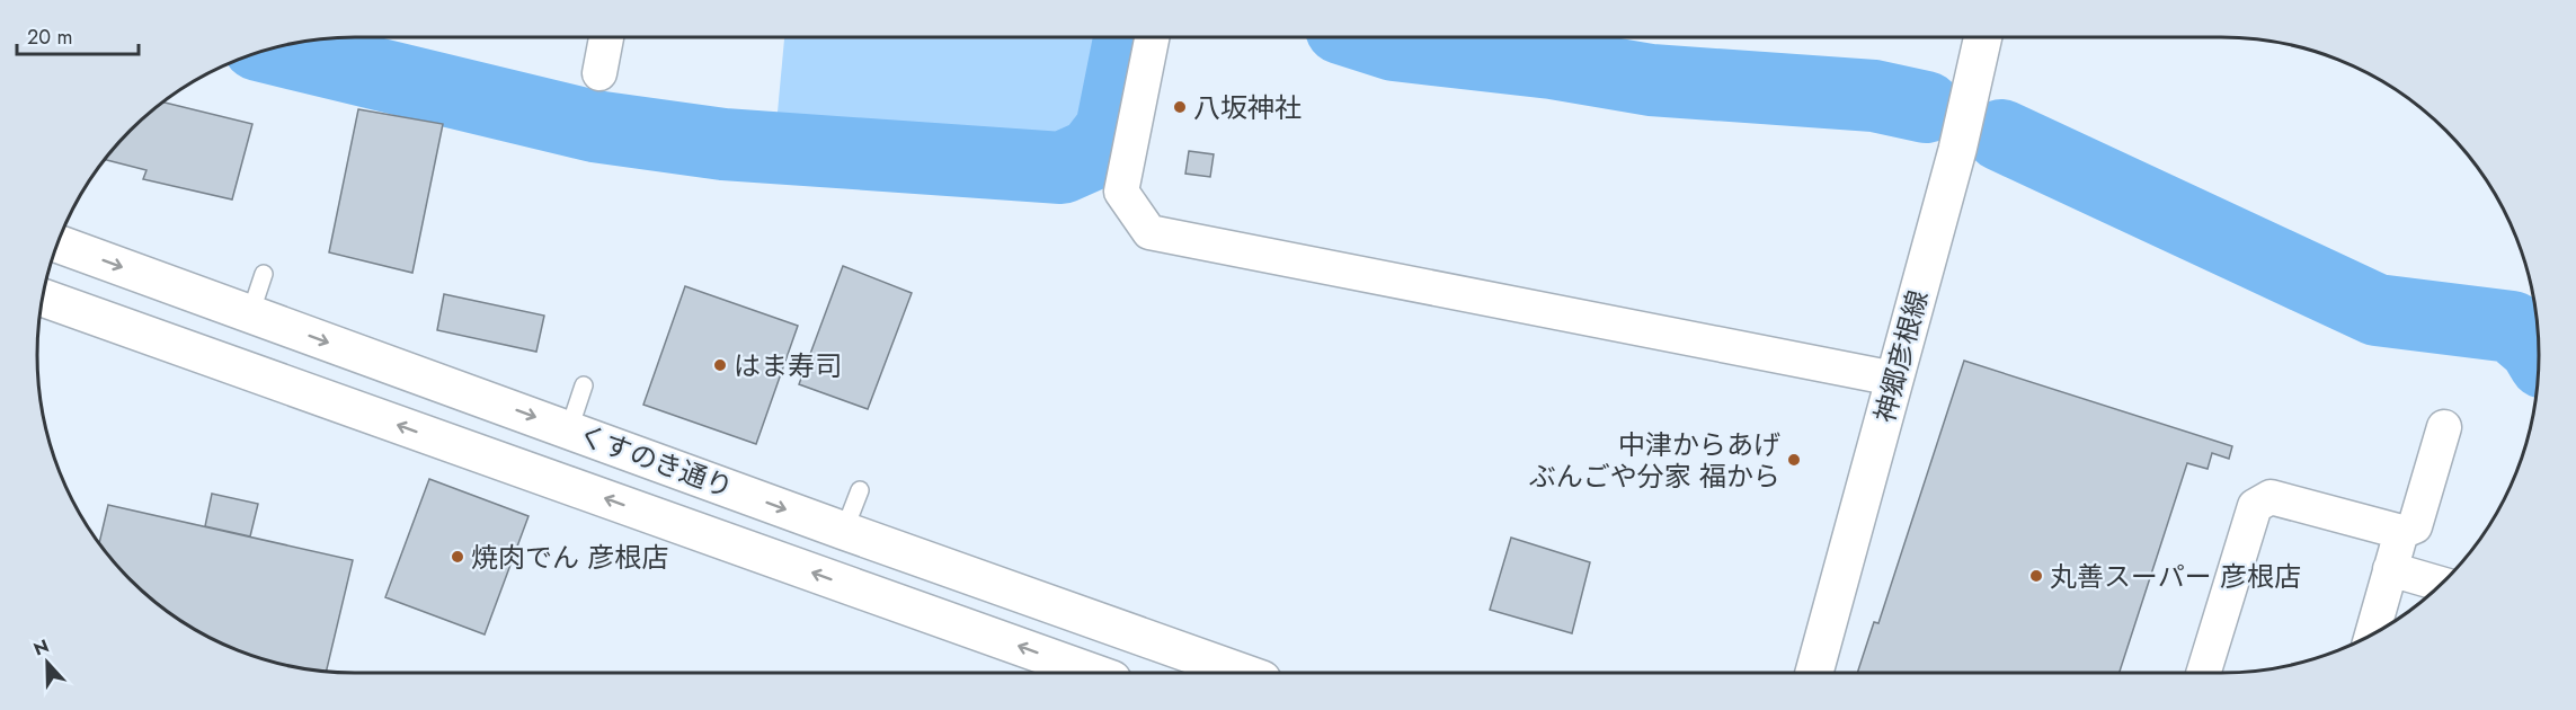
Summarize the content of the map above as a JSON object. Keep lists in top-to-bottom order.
{
  "streets": {
    "main road": ["神郷彦根線", "くすのき通り"]
  },
  "places": [
    "八坂神社",
    "はま寿司",
    "中津からあげ ぶんごや分家 福から",
    "焼肉でん 彦根店",
    "丸善スーパー 彦根店"
  ],
  "scale_bar": "20 m",
  "north": "top"
}
